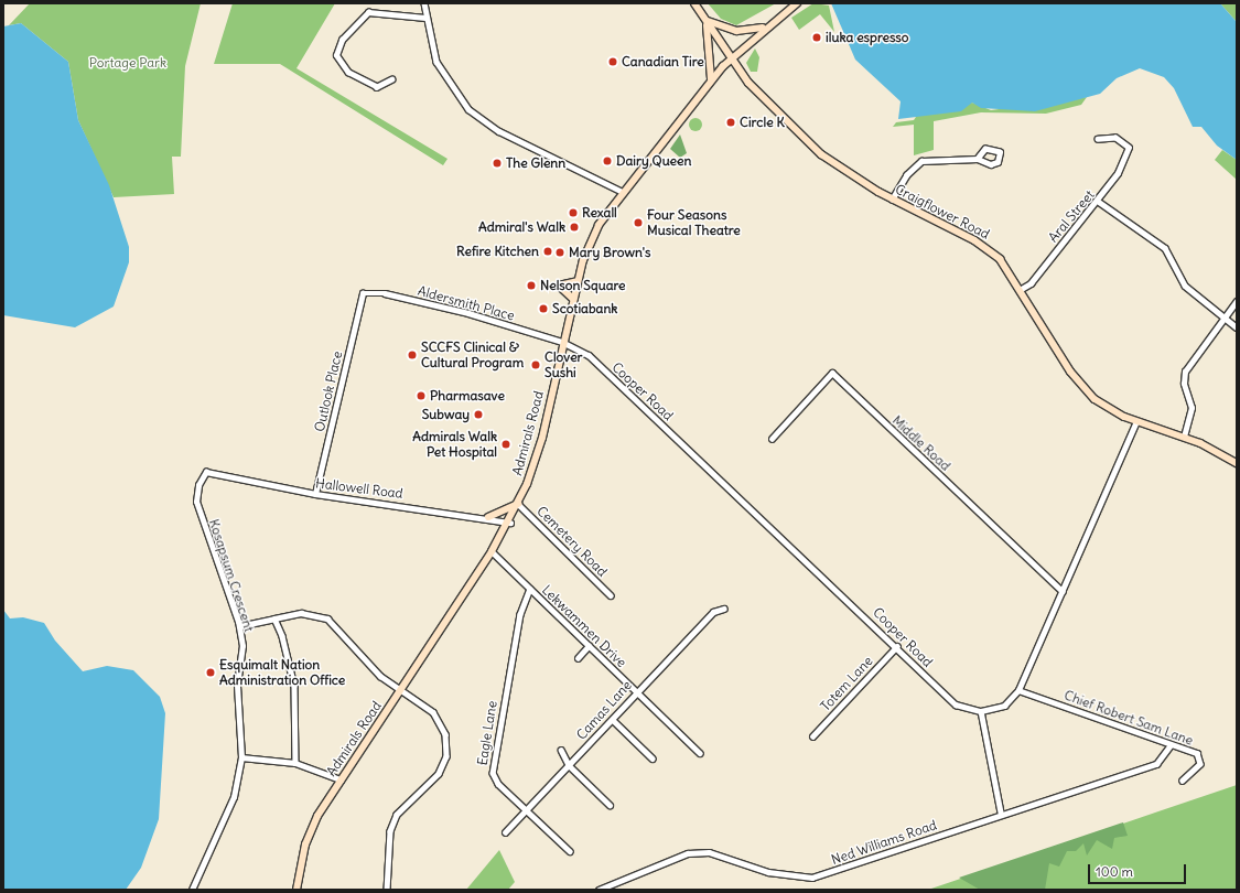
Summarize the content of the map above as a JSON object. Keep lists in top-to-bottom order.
{
  "streets": {
    "main road": ["Craigflower Road", "Admirals Road"],
    "street": [
      "Aral Street",
      "Aldersmith Place",
      "Outlook Place",
      "Cooper Road",
      "Middle Road",
      "Hallowell Road",
      "Cemetery Road",
      "Kosapsum Crescent",
      "Lekwammen Drive",
      "Totem Lane",
      "Camas Lane",
      "Chief Robert Sam Lane",
      "Eagle Lane",
      "Ned Williams Road"
    ]
  },
  "crossings": [
    ["Craigflower Road", "Aral Street"],
    ["Craigflower Road", "Admirals Road"],
    ["Aldersmith Place", "Outlook Place"],
    ["Aldersmith Place", "Cooper Road"],
    ["Aldersmith Place", "Admirals Road"],
    ["Outlook Place", "Hallowell Road"],
    ["Cooper Road", "Admirals Road"],
    ["Cooper Road", "Totem Lane"],
    ["Admirals Road", "Hallowell Road"],
    ["Admirals Road", "Cemetery Road"],
    ["Admirals Road", "Lekwammen Drive"],
    ["Hallowell Road", "Kosapsum Crescent"],
    ["Lekwammen Drive", "Camas Lane"],
    ["Lekwammen Drive", "Eagle Lane"],
    ["Camas Lane", "Eagle Lane"],
    ["Chief Robert Sam Lane", "Ned Williams Road"]
  ],
  "parks": ["Portage Park"],
  "places": [
    "iluka espresso",
    "Canadian Tire",
    "Circle K",
    "Dairy Queen",
    "The Glenn",
    "Rexall",
    "Four Seasons Musical Theatre",
    "Admiral's Walk",
    "Refire Kitchen",
    "Mary Brown's",
    "Nelson Square",
    "Scotiabank",
    "SCCFS Clinical & Cultural Program",
    "Clover Sushi",
    "Pharmasave",
    "Subway",
    "Admirals Walk Pet Hospital",
    "Esquimalt Nation Administration Office"
  ],
  "scale_bar": "100 m"
}
